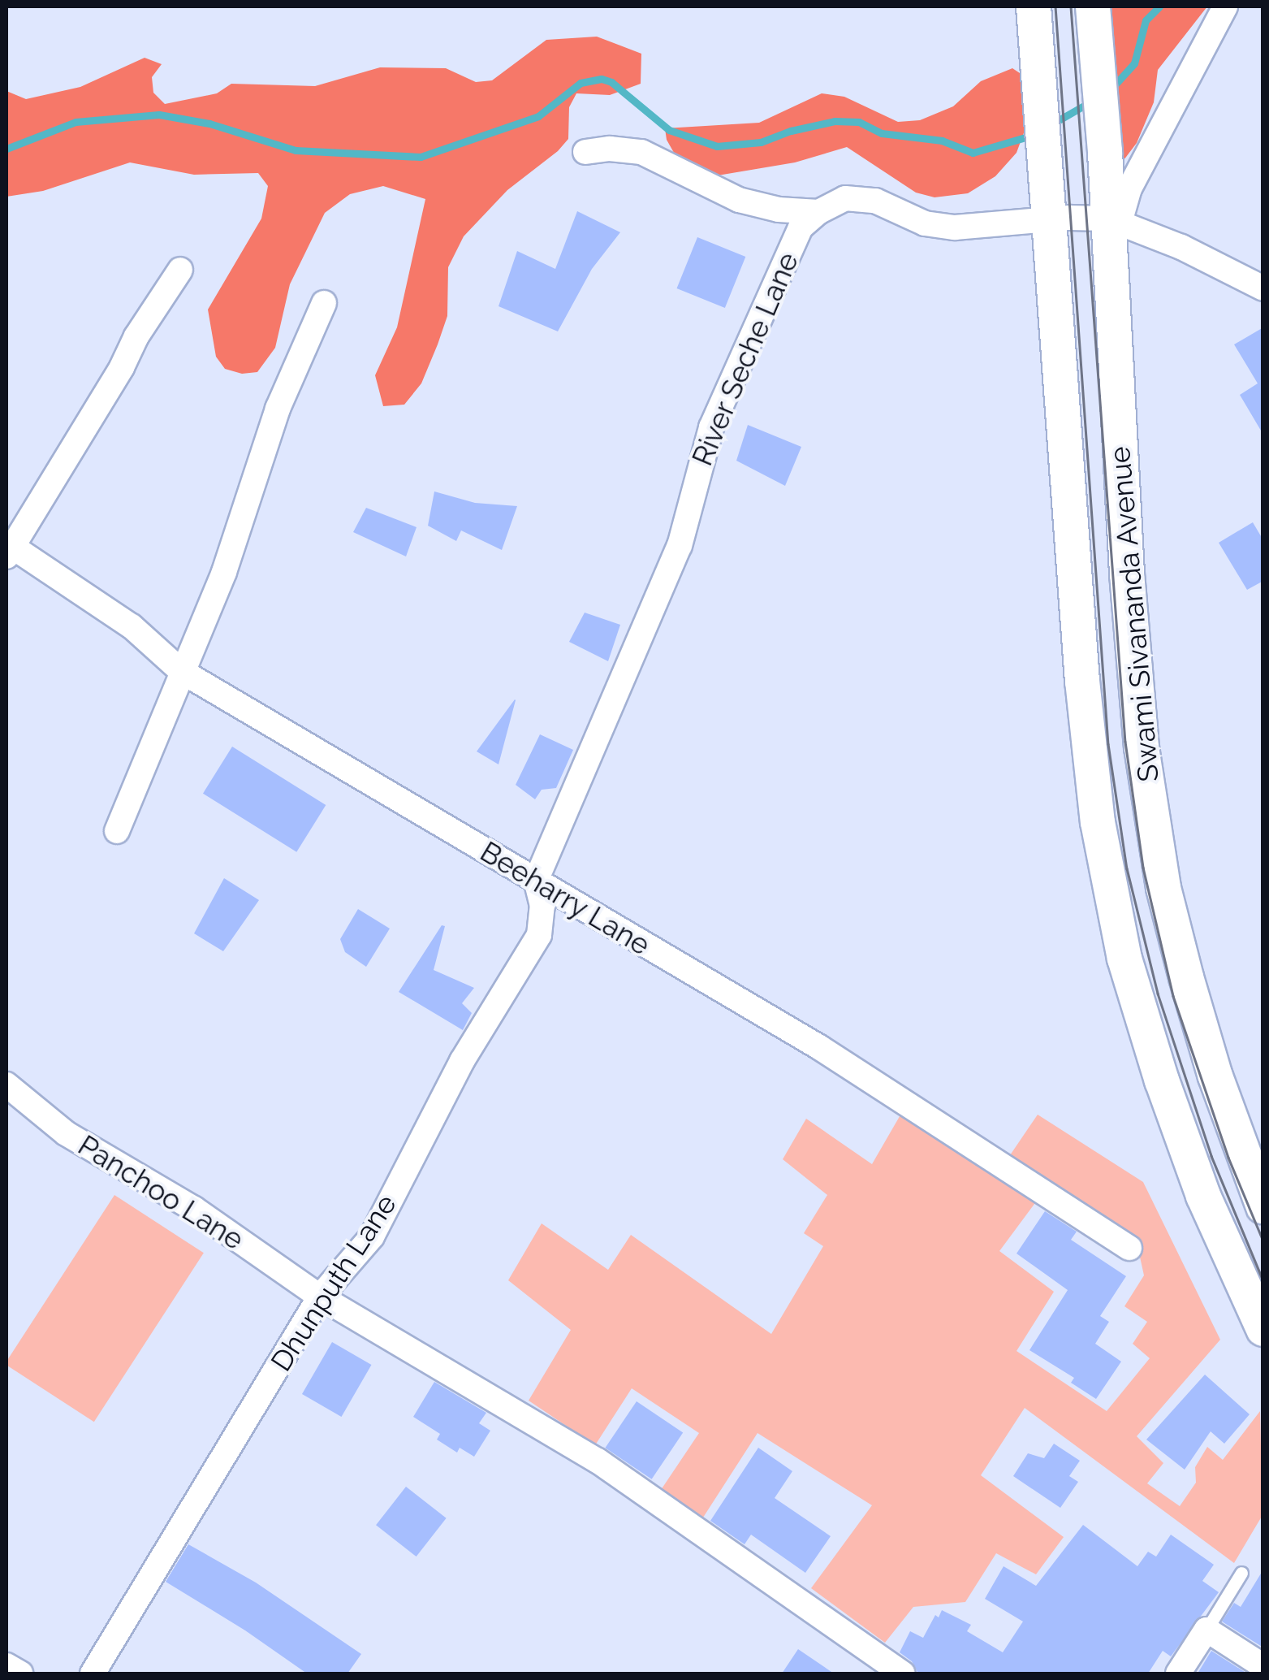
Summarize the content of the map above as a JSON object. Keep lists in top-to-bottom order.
{
  "streets": {
    "street": [
      "River Seche Lane",
      "Swami Sivananda Avenue",
      "Beeharry Lane",
      "Panchoo Lane",
      "Dhunputh Lane"
    ]
  },
  "crossings": [
    ["River Seche Lane", "Beeharry Lane"],
    ["River Seche Lane", "Dhunputh Lane"],
    ["Beeharry Lane", "Dhunputh Lane"],
    ["Panchoo Lane", "Dhunputh Lane"]
  ]
}
